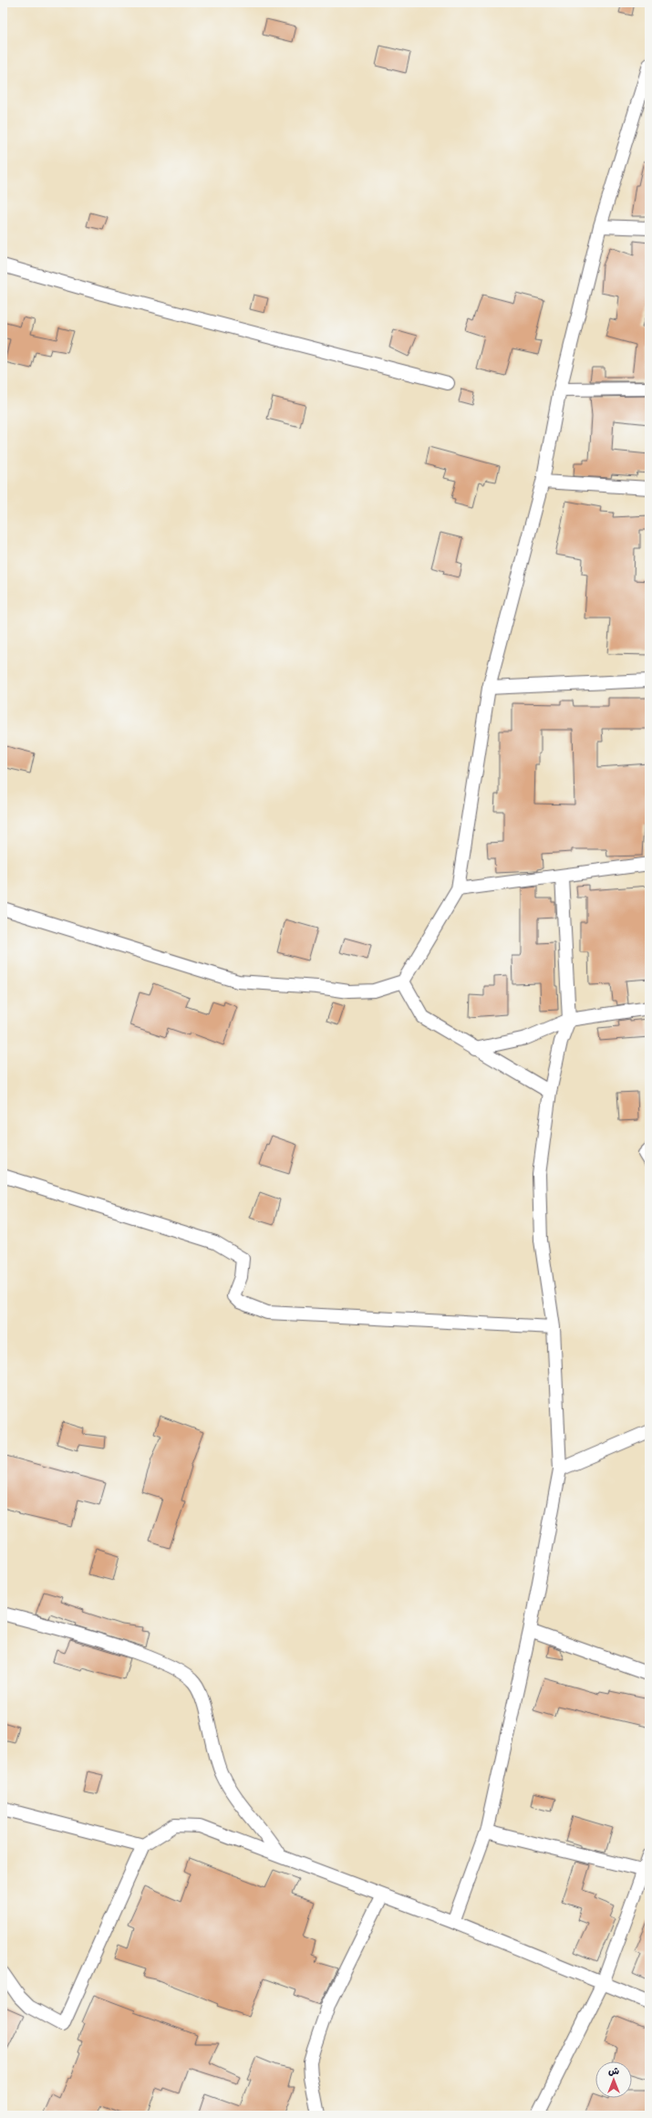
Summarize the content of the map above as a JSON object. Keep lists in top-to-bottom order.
{
  "north": "top"
}
